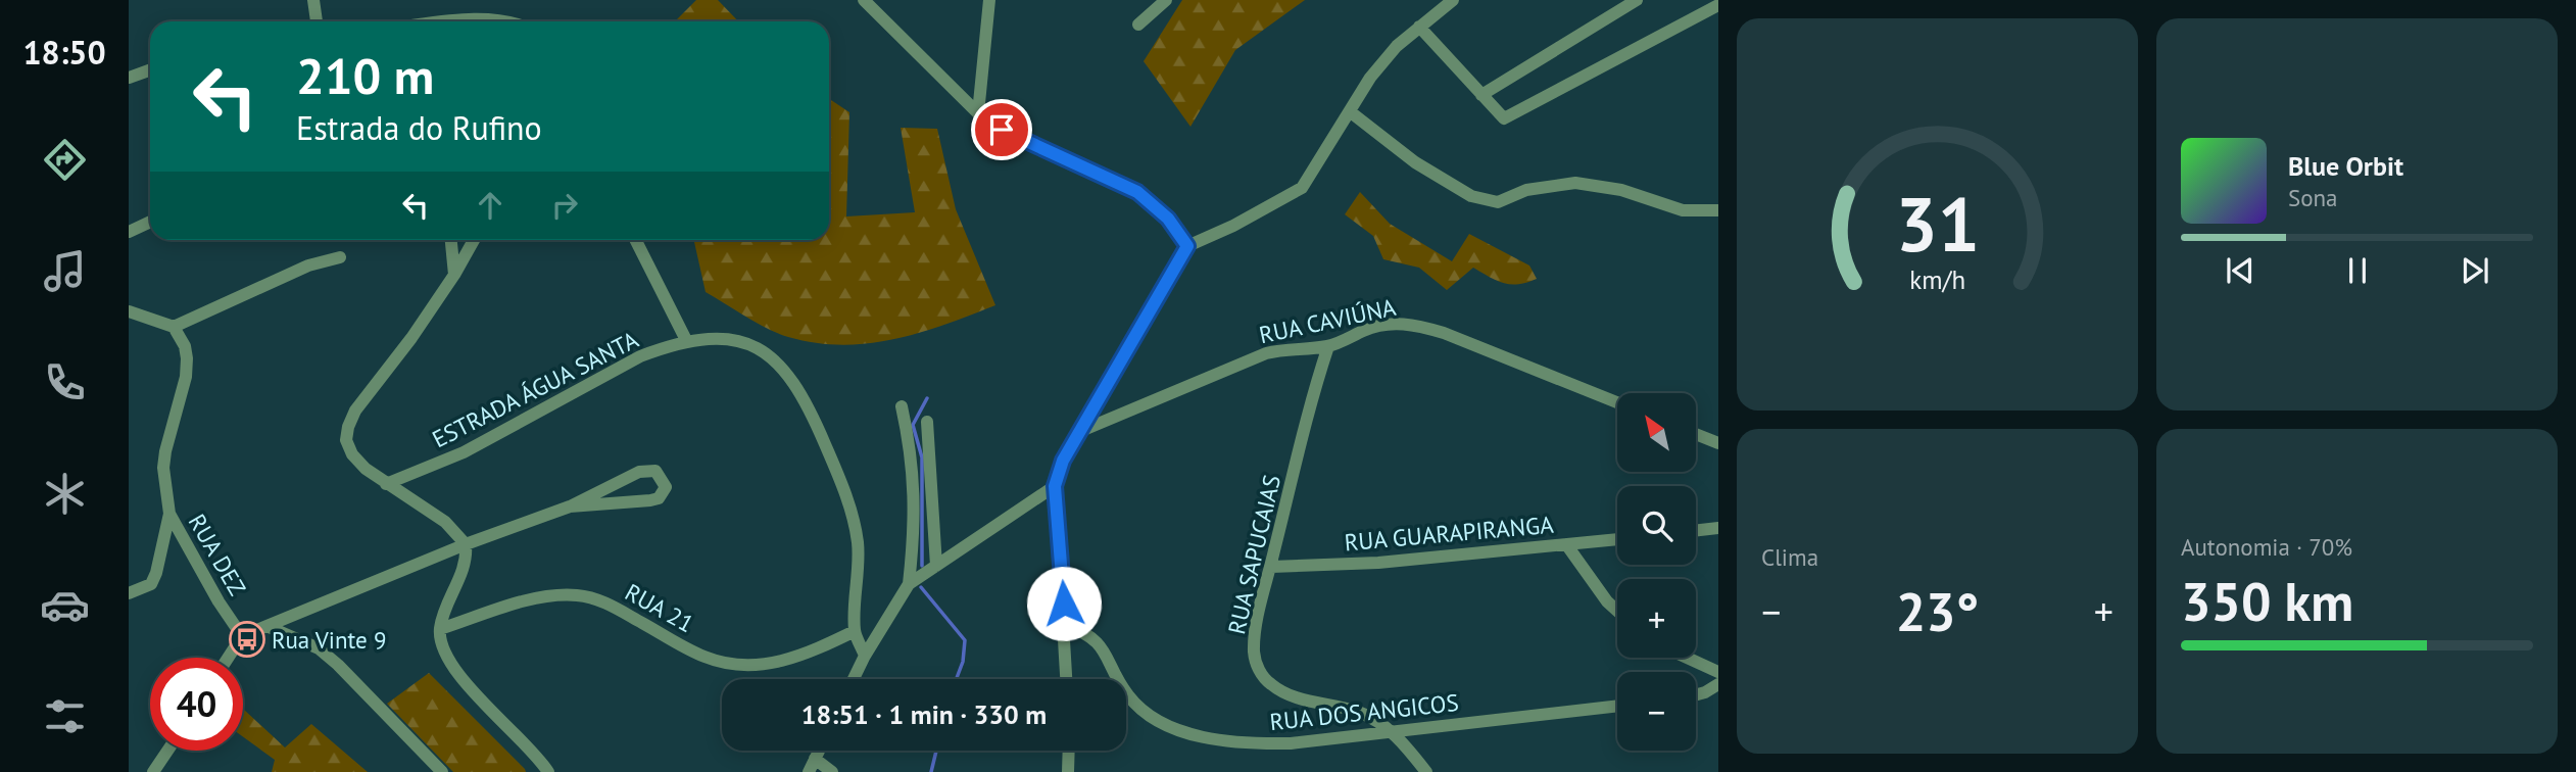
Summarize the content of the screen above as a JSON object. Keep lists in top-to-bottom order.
{
  "streets": {
    "street": [
      "RUA CAVIÚNA",
      "ESTRADA ÁGUA SANTA",
      "RUA GUARAPIRANGA",
      "RUA DEZ",
      "RUA SAPUCAIAS",
      "RUA 21",
      "RUA DOS ANGICOS"
    ]
  },
  "crossings": [
    ["RUA CAVIÚNA", "RUA SAPUCAIAS"],
    ["ESTRADA ÁGUA SANTA", "RUA 21"],
    ["RUA GUARAPIRANGA", "RUA SAPUCAIAS"],
    ["RUA SAPUCAIAS", "RUA DOS ANGICOS"]
  ],
  "places": {
    "bus stop": ["Rua Vinte 9"]
  },
  "north": "top left",
  "page": {
    "tabs": "18:50",
    "turn": ["210 m", "Estrada do Rufino"],
    "song": ["Blue Orbit", "Sona"],
    "map_buttons": ["+", "−"],
    "tile": [
      "Clima",
      ["Autonomia · 70%", "350 km"]
    ],
    "heat": ["−", "23°", "+"],
    "limit": "40",
    "trip": "18:51 · 1 min · 330 m",
    "gauge": ["31", "km/h"]
  }
}
